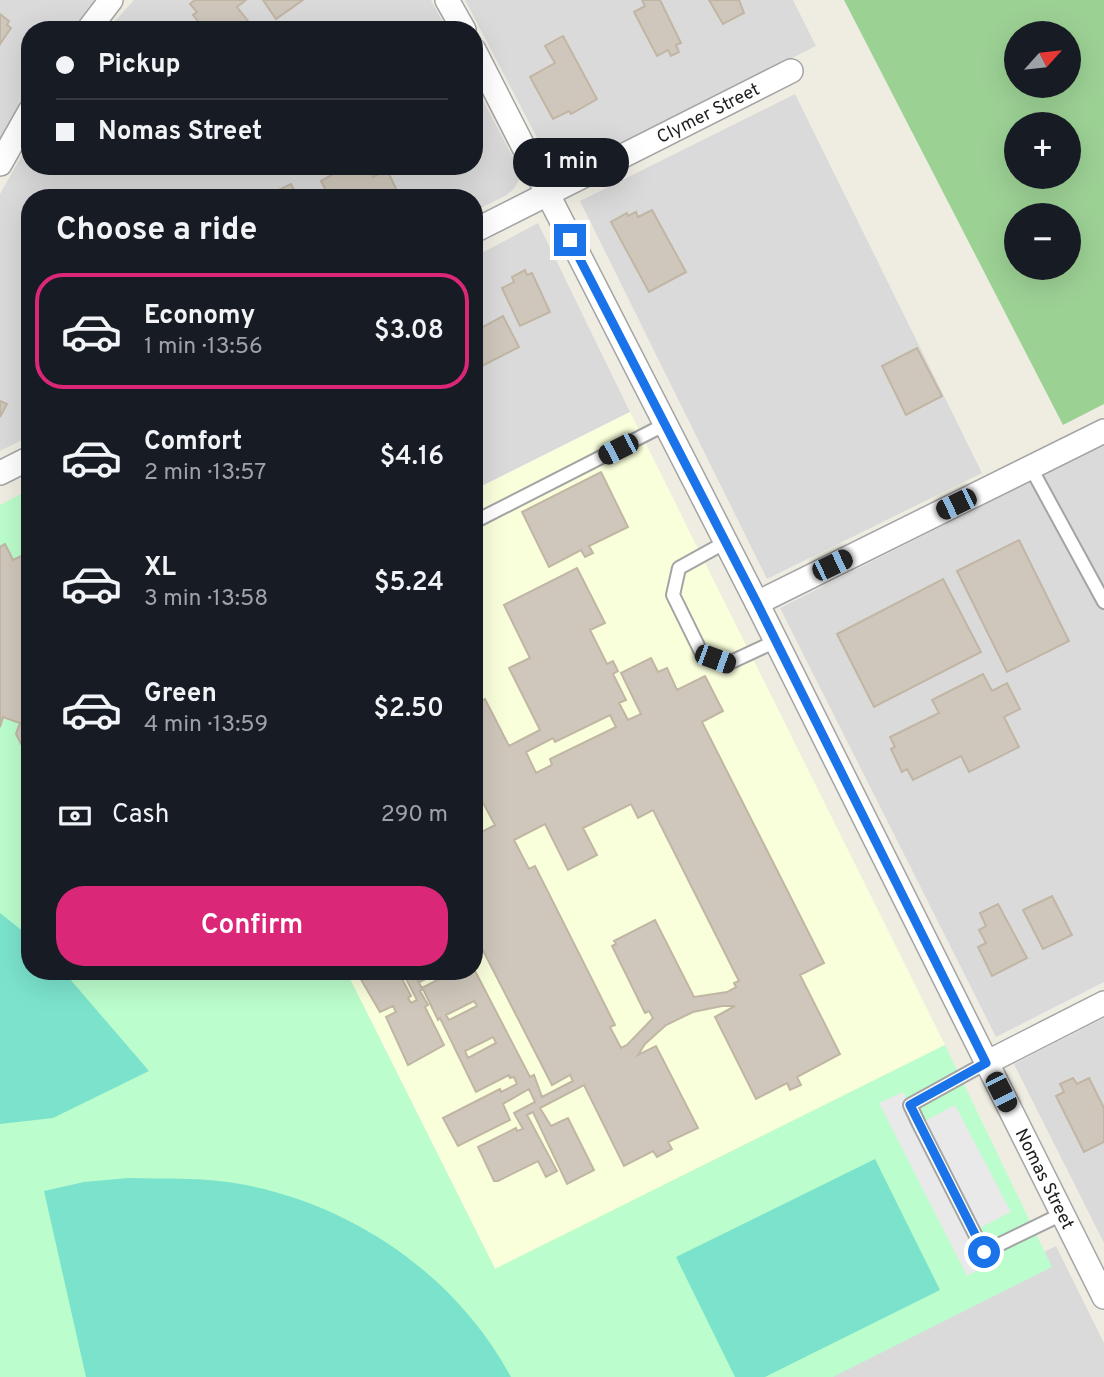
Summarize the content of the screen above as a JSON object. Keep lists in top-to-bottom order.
{
  "streets": {
    "street": ["Clymer Street", "Nomas Street"]
  },
  "crossings": [
    ["Clymer Street", "Nomas Street"]
  ],
  "north": "top right",
  "page": {
    "map_buttons": ["+", "−"],
    "banner": ["Pickup", "Nomas Street"],
    "bubble": "1 min",
    "heading": "Choose a ride",
    "list": [
      {
        "name": "Economy",
        "note": "1 min · 13:56",
        "value": "$3.08"
      },
      {
        "name": "Comfort",
        "note": "2 min · 13:57",
        "value": "$4.16"
      },
      {
        "name": "XL",
        "note": "3 min · 13:58",
        "value": "$5.24"
      },
      {
        "name": "Green",
        "note": "4 min · 13:59",
        "value": "$2.50"
      }
    ],
    "pay": ["Cash", "290 m"],
    "buttons": "Confirm"
  }
}
